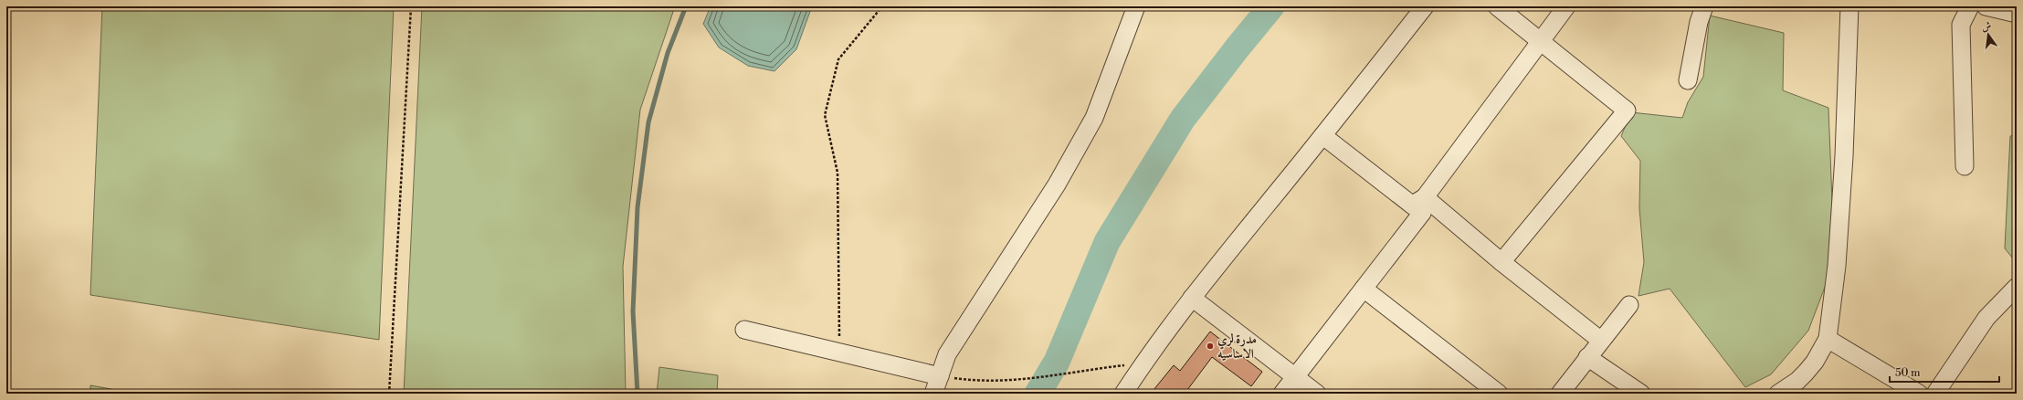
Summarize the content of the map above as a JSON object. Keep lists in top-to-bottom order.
{
  "places": ["مدرة لري الاساسیه"],
  "scale_bar": "50 m",
  "north": "top"
}
